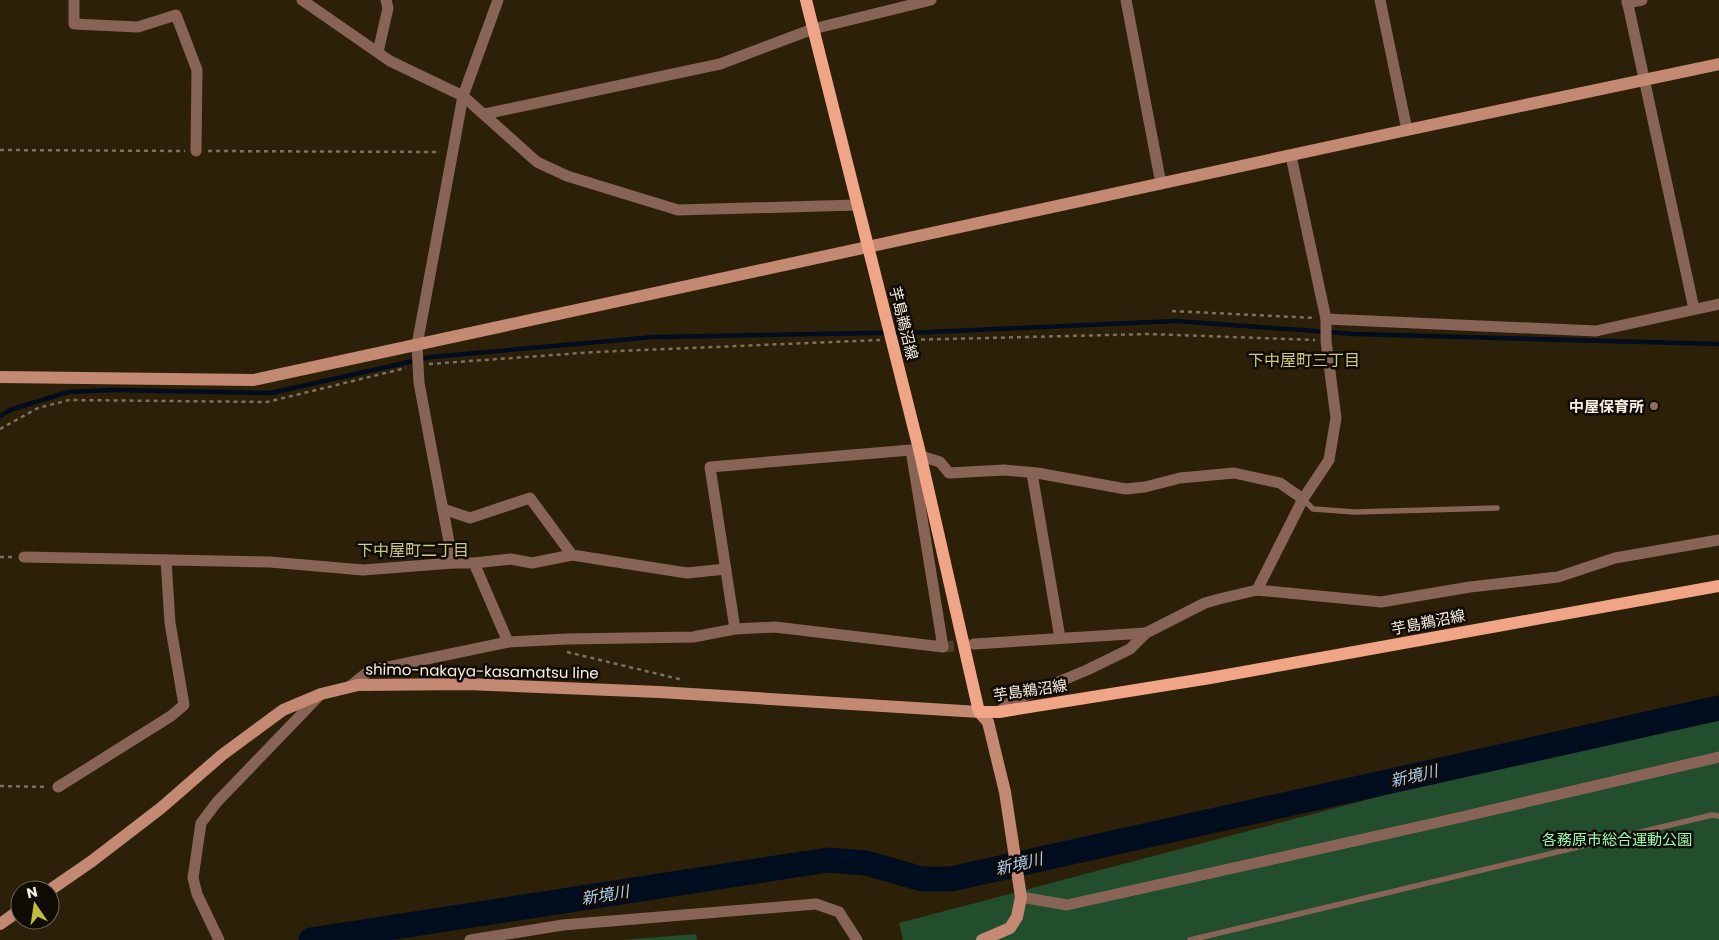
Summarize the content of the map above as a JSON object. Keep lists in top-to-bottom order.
{
  "streets": {
    "main road": ["芋島鵜沼線"],
    "street": ["shimo-nakaya-kasamatsu line"]
  },
  "crossings": [
    ["芋島鵜沼線", "shimo-nakaya-kasamatsu line"]
  ],
  "districts": ["下中屋町三丁目", "下中屋町二丁目"],
  "water": ["新境川"],
  "parks": ["各務原市総合運動公園"],
  "places": ["中屋保育所"],
  "north": "top"
}
